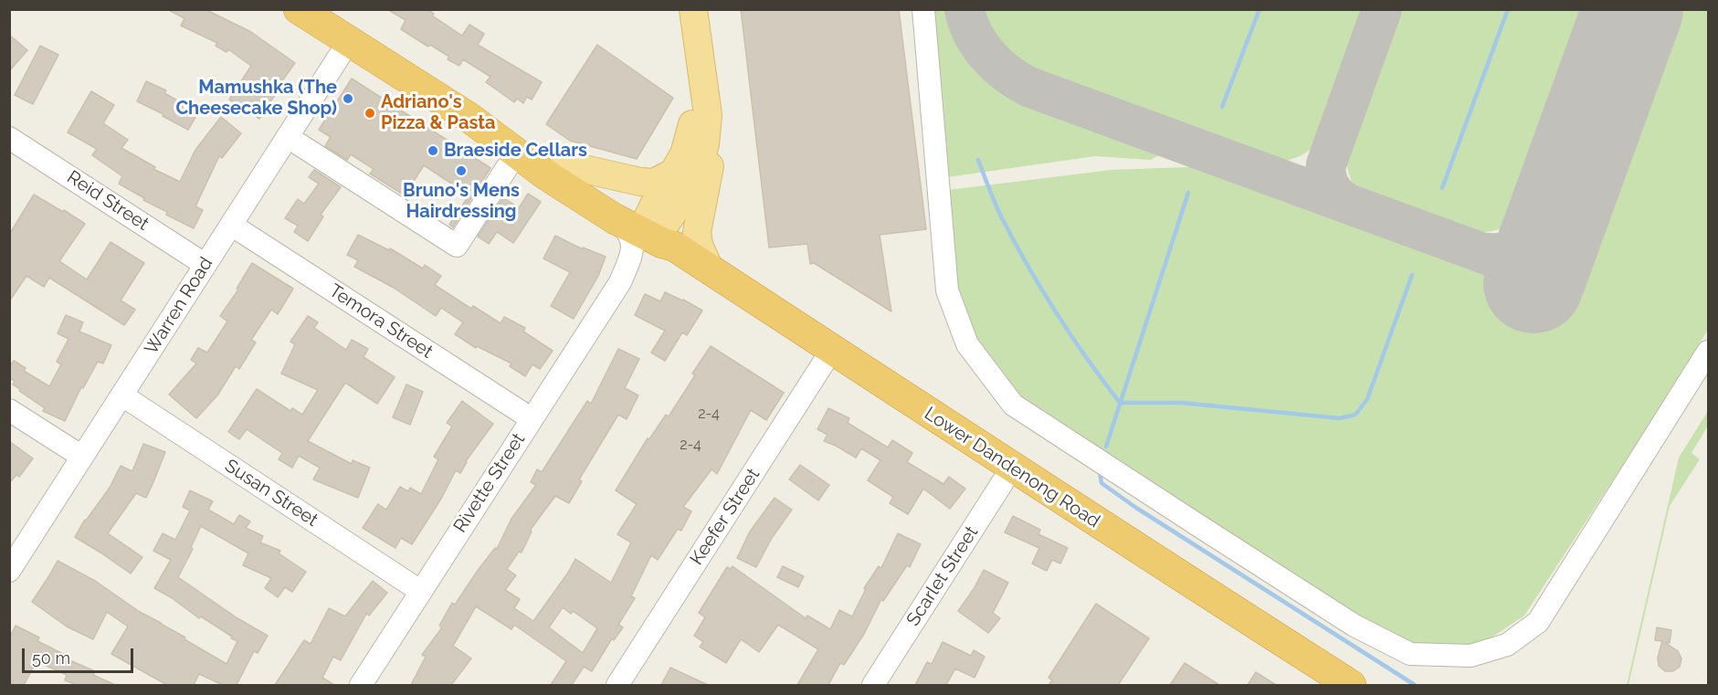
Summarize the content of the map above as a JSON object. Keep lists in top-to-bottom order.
{
  "streets": {
    "highway": ["Lower Dandenong Road"],
    "street": [
      "Reid Street",
      "Warren Road",
      "Temora Street",
      "Rivette Street",
      "Susan Street",
      "Keefer Street",
      "Scarlet Street"
    ]
  },
  "crossings": [
    ["Reid Street", "Warren Road"],
    ["Warren Road", "Temora Street"],
    ["Warren Road", "Lower Dandenong Road"],
    ["Warren Road", "Susan Street"],
    ["Temora Street", "Rivette Street"],
    ["Lower Dandenong Road", "Rivette Street"],
    ["Lower Dandenong Road", "Keefer Street"],
    ["Lower Dandenong Road", "Scarlet Street"],
    ["Rivette Street", "Susan Street"]
  ],
  "places": [
    "Mamushka (The Cheesecake Shop)",
    "Adriano's Pizza & Pasta",
    "Braeside Cellars",
    "Bruno's Mens Hairdressing"
  ],
  "house_numbers": ["2-4", "2-4"],
  "scale_bar": "50 m"
}
